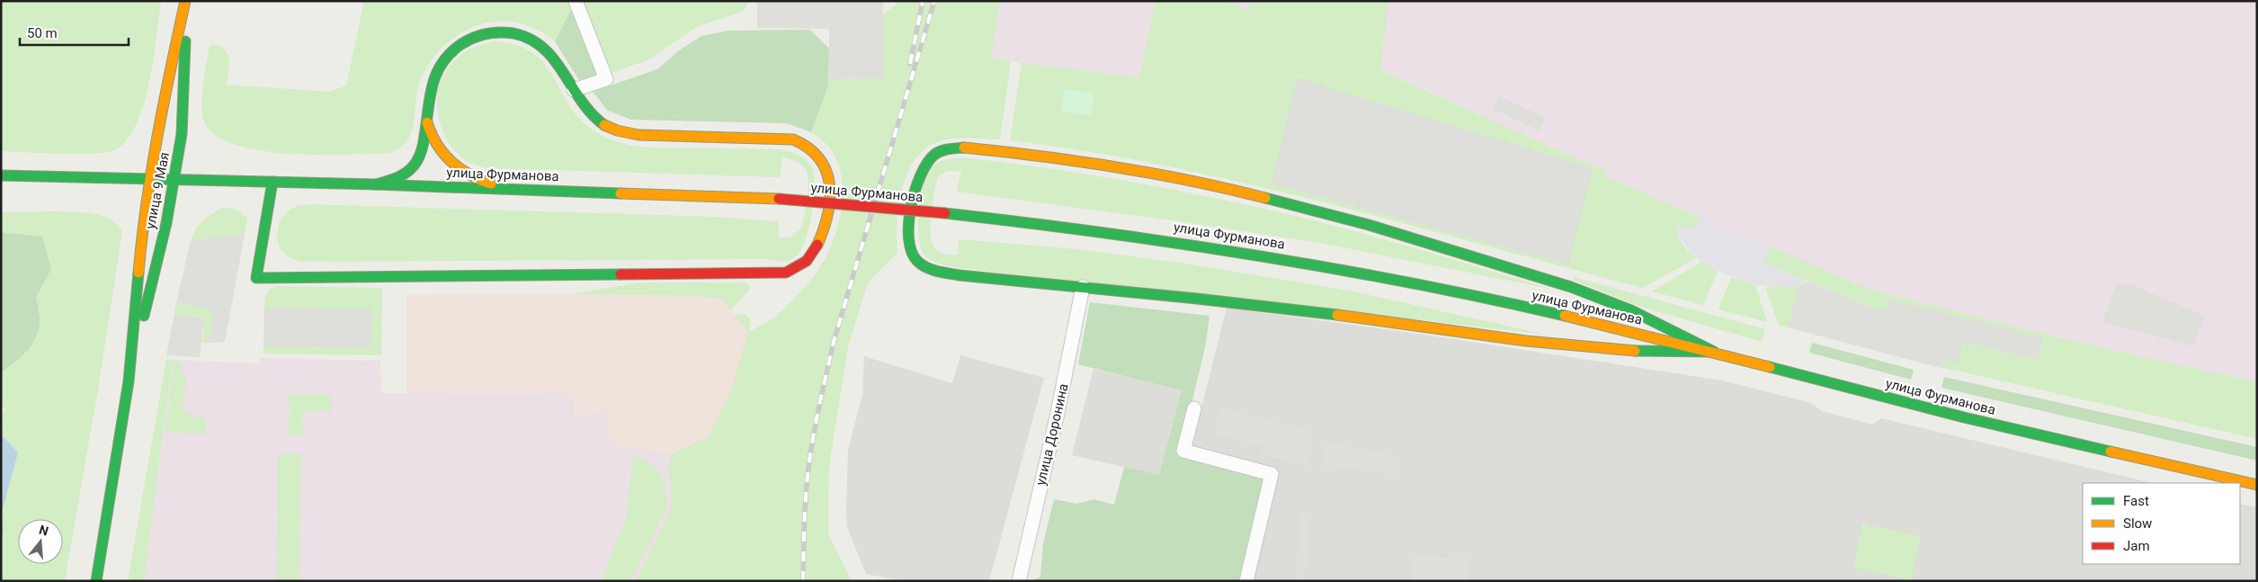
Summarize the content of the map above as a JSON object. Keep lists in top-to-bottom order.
{
  "streets": {
    "main road": ["улица Фурманова", "улица 9 Мая"],
    "street": ["улица Доронина"]
  },
  "crossings": [
    ["улица Фурманова", "улица 9 Мая"]
  ],
  "legend": ["Fast", "Slow", "Jam"],
  "scale_bar": "50 m",
  "north": "top"
}
